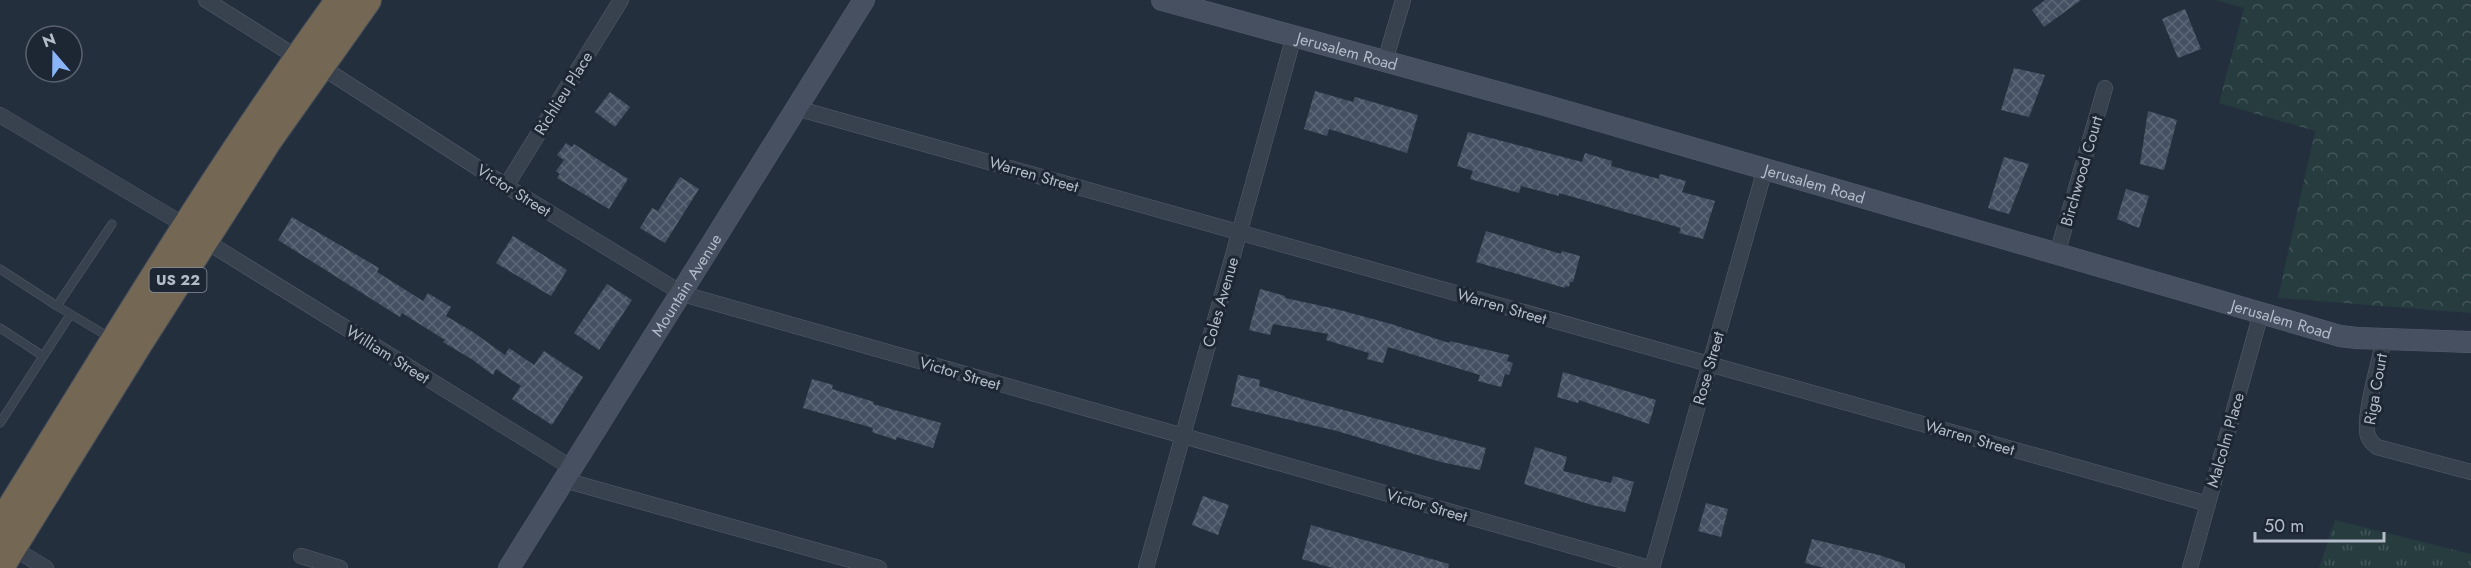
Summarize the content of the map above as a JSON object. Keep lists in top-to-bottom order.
{
  "streets": {
    "highway": ["US 22"],
    "street": [
      "Jerusalem Road",
      "Richlieu Place",
      "Birchwood Court",
      "Warren Street",
      "Victor Street",
      "Mountain Avenue",
      "Coles Avenue",
      "William Street",
      "Rose Street",
      "Riga Court",
      "Malcolm Place"
    ]
  },
  "crossings": [
    ["Jerusalem Road", "Birchwood Court"],
    ["Jerusalem Road", "Coles Avenue"],
    ["Jerusalem Road", "Rose Street"],
    ["Jerusalem Road", "Riga Court"],
    ["Jerusalem Road", "Malcolm Place"],
    ["Richlieu Place", "Victor Street"],
    ["Warren Street", "Mountain Avenue"],
    ["Warren Street", "Coles Avenue"],
    ["Warren Street", "Rose Street"],
    ["Warren Street", "Malcolm Place"],
    ["Victor Street", "US 22"],
    ["Victor Street", "Mountain Avenue"],
    ["Victor Street", "Coles Avenue"],
    ["Victor Street", "Rose Street"],
    ["US 22", "William Street"],
    ["Mountain Avenue", "William Street"]
  ],
  "scale_bar": "50 m",
  "north": "top"
}
